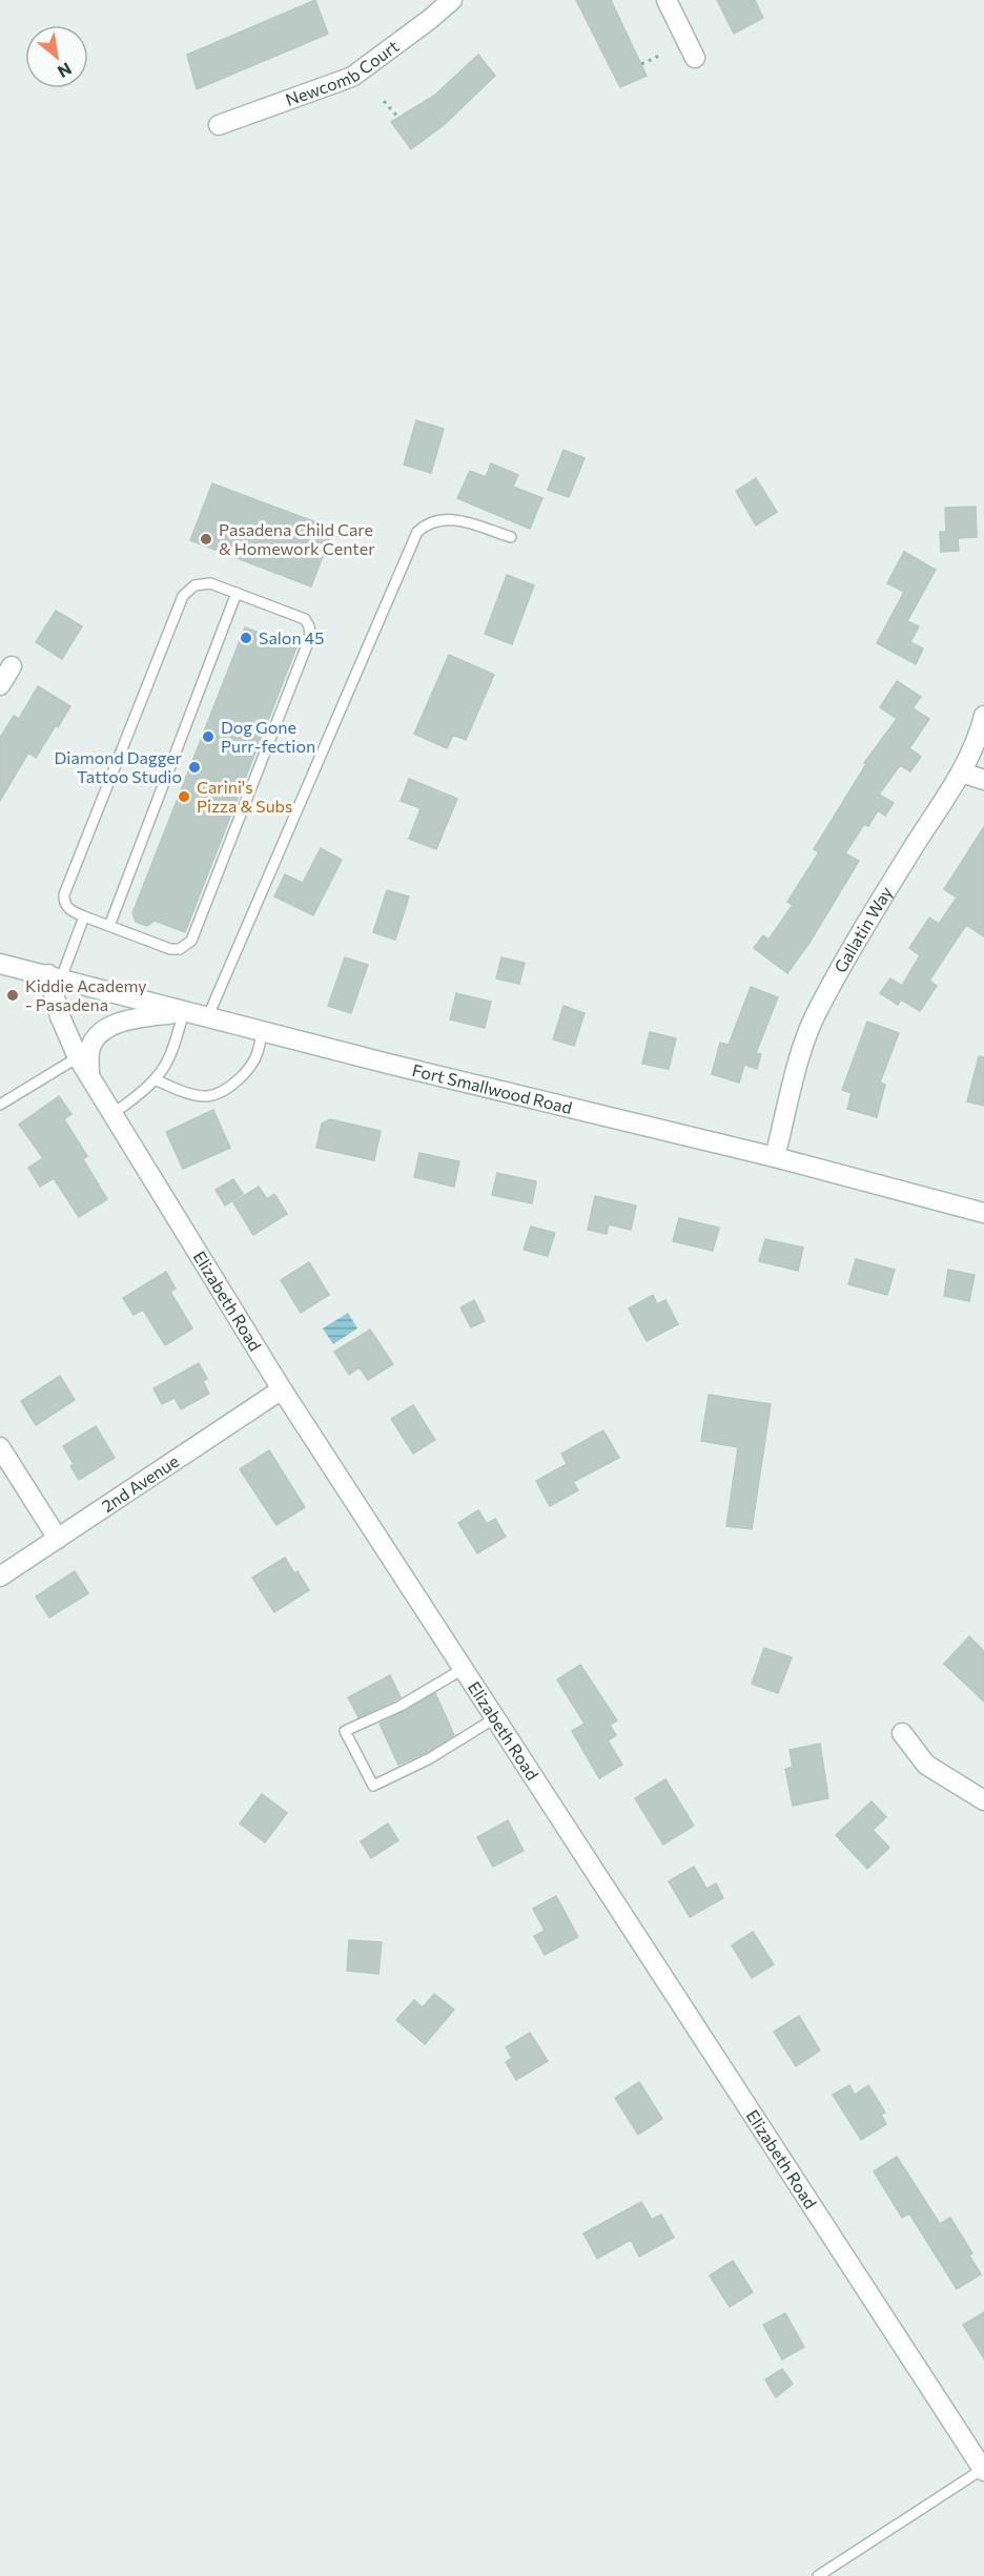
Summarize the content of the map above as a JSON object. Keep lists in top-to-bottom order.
{
  "streets": {
    "street": [
      "Newcomb Court",
      "Gallatin Way",
      "Fort Smallwood Road",
      "Elizabeth Road",
      "2nd Avenue"
    ]
  },
  "crossings": [
    ["Gallatin Way", "Fort Smallwood Road"],
    ["Fort Smallwood Road", "Elizabeth Road"],
    ["Elizabeth Road", "2nd Avenue"]
  ],
  "places": [
    "Pasadena Child Care & Homework Center",
    "Salon 45",
    "Dog Gone Purr-fection",
    "Diamond Dagger Tattoo Studio",
    "Carini's Pizza & Subs",
    "Kiddie Academy - Pasadena"
  ],
  "north": "bottom right"
}
